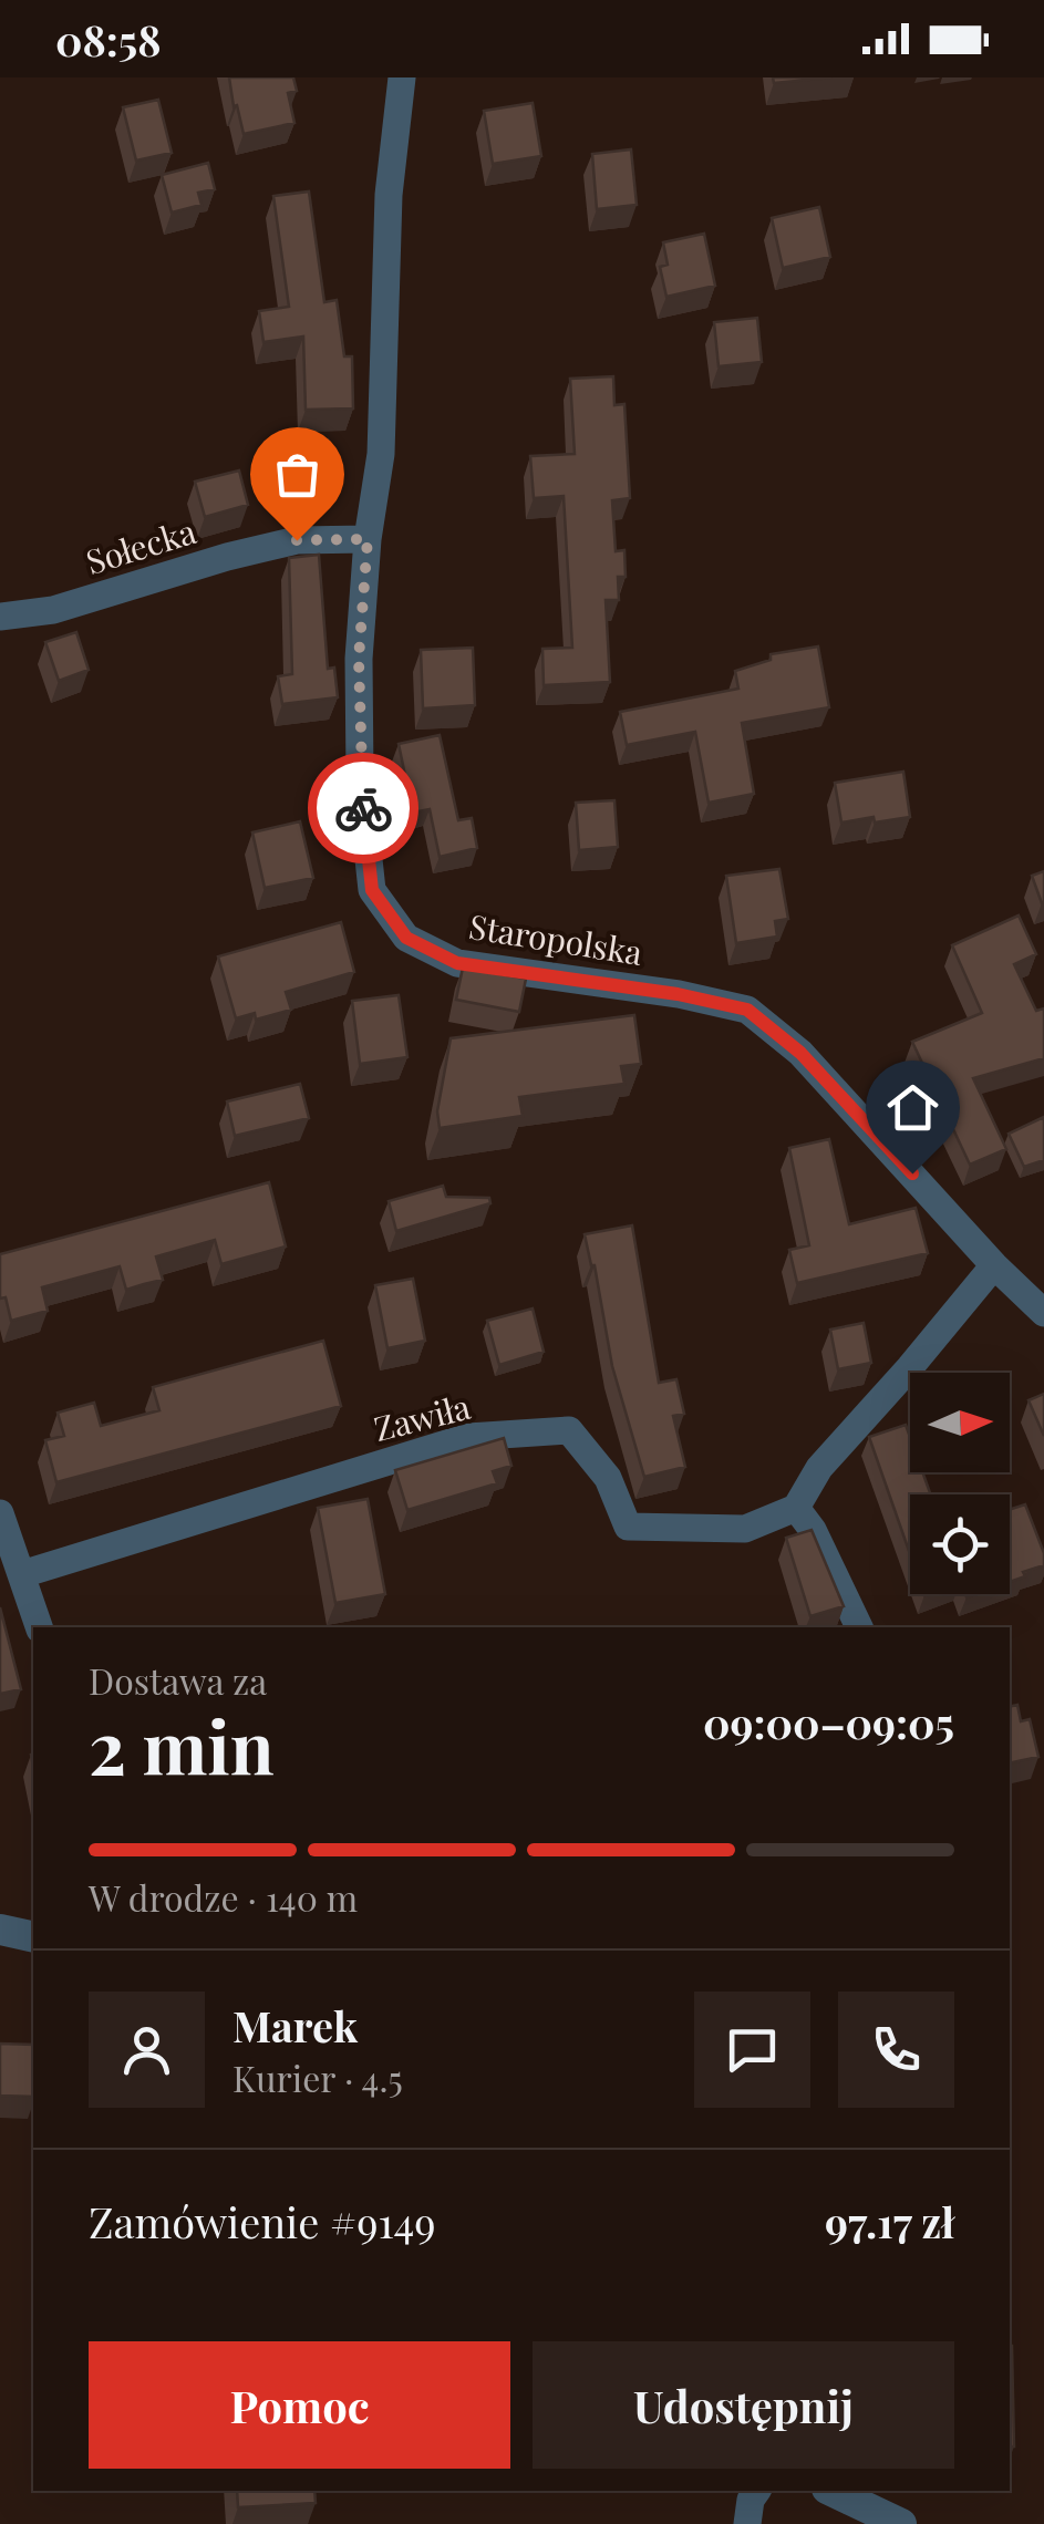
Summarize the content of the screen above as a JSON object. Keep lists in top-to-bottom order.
{
  "streets": {
    "street": ["Sołecka", "Staropolska", "Zawiła"]
  },
  "crossings": [
    ["Sołecka", "Staropolska"]
  ],
  "north": "right",
  "page": {
    "status": "08:58",
    "heading": ["2 min", "Dostawa za", "09:00–09:05"],
    "panel": [
      "Marek",
      "Kurier · 4.5",
      "Zamówienie #9149",
      "97.17 zł"
    ],
    "bar": "W drodze · 140 m",
    "buttons": ["Pomoc", "Udostępnij"]
  }
}
